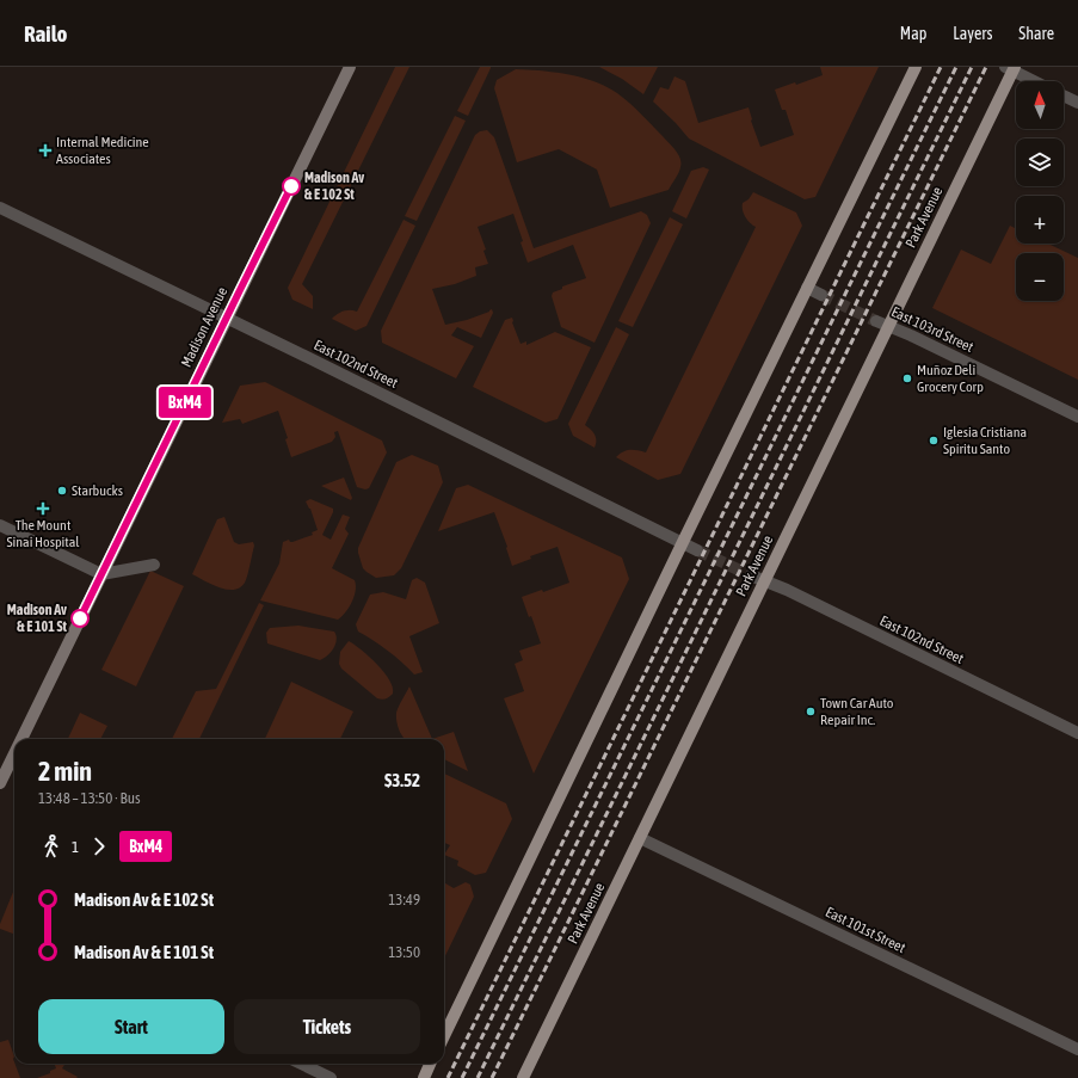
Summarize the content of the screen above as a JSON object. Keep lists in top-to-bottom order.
{
  "streets": {
    "main road": ["Park Avenue", "Madison Avenue"],
    "street": ["East 103rd Street", "East 102nd Street", "East 101st Street"]
  },
  "crossings": [
    ["Park Avenue", "East 103rd Street"],
    ["Park Avenue", "East 102nd Street"],
    ["Park Avenue", "East 101st Street"],
    ["Madison Avenue", "East 102nd Street"]
  ],
  "places": {
    "health": ["Internal Medicine Associates", "The Mount Sinai Hospital"],
    "other": [
      "Madison Av & E 102 St",
      "Muñoz Deli Grocery Corp",
      "Iglesia Cristiana Spiritu Santo",
      "Starbucks",
      "Madison Av & E 101 St",
      "Town Car Auto Repair Inc."
    ]
  },
  "lines": ["bus line BxM4"],
  "north": "top",
  "page": {
    "header": "Railo",
    "nav": ["Map", "Layers", "Share"],
    "on_map": "BxM4",
    "map_buttons": ["+", "−"],
    "heading": ["2 min", "13:48 – 13:50 · Bus", "$3.52"],
    "legs": ["1", "BxM4"],
    "list": [
      {
        "name": "Madison Av & E 102 St",
        "value": "13:49"
      },
      {
        "name": "Madison Av & E 101 St",
        "value": "13:50"
      }
    ],
    "buttons": ["Start", "Tickets"]
  }
}
